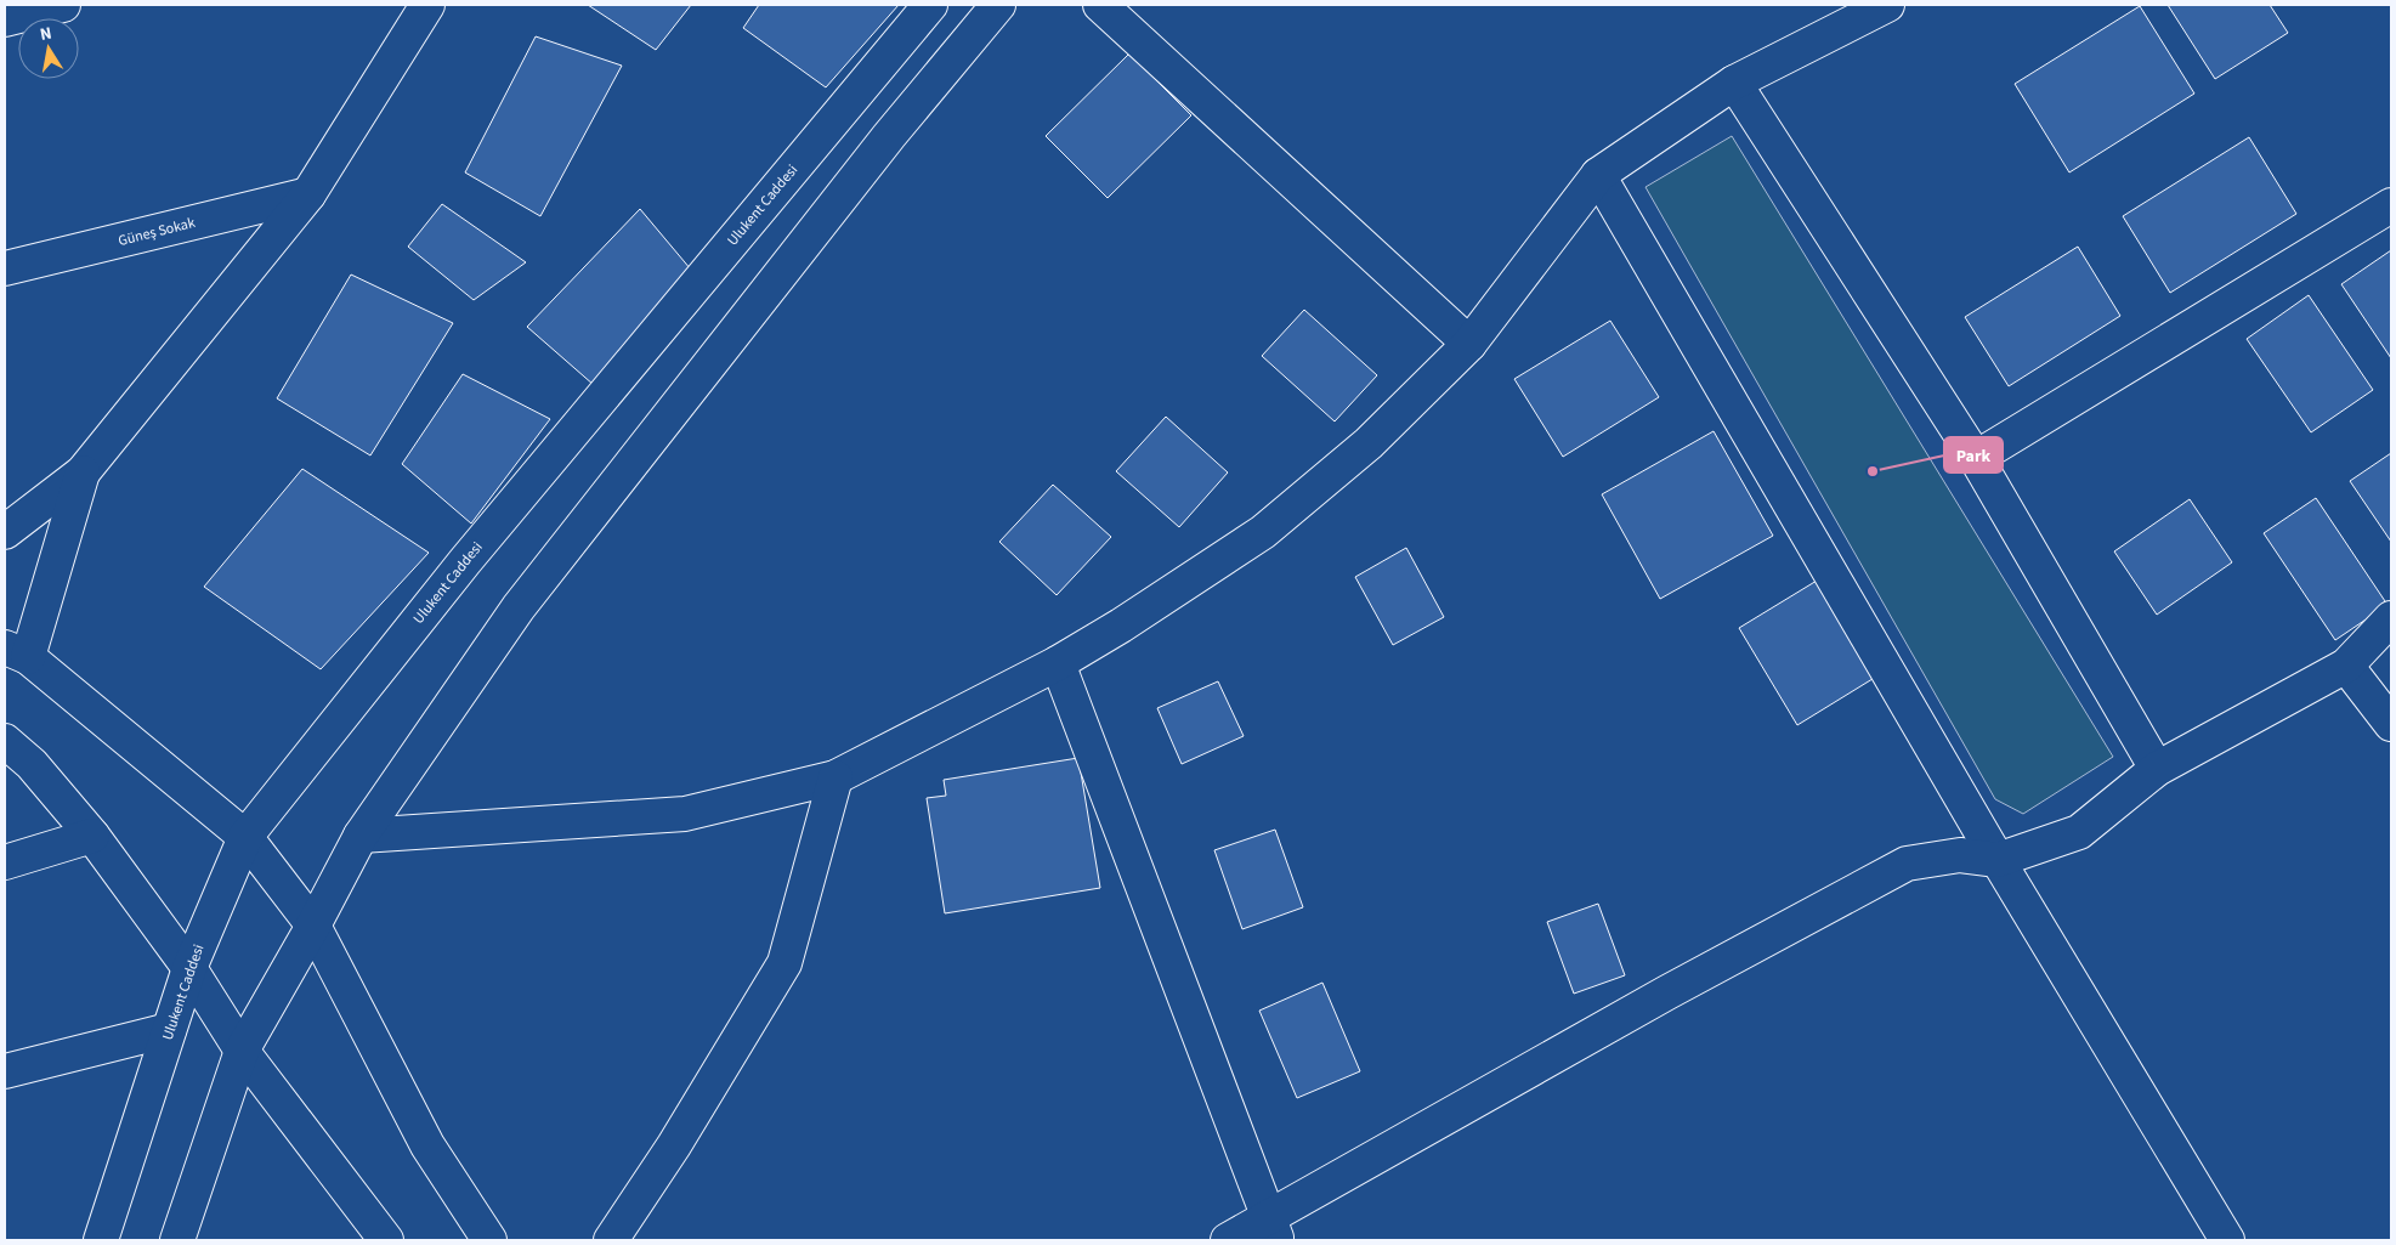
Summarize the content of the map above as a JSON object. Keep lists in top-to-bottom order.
{
  "streets": {
    "street": ["Ulukent Caddesi", "Güneş Sokak"]
  },
  "places": ["Park"],
  "north": "top"
}
